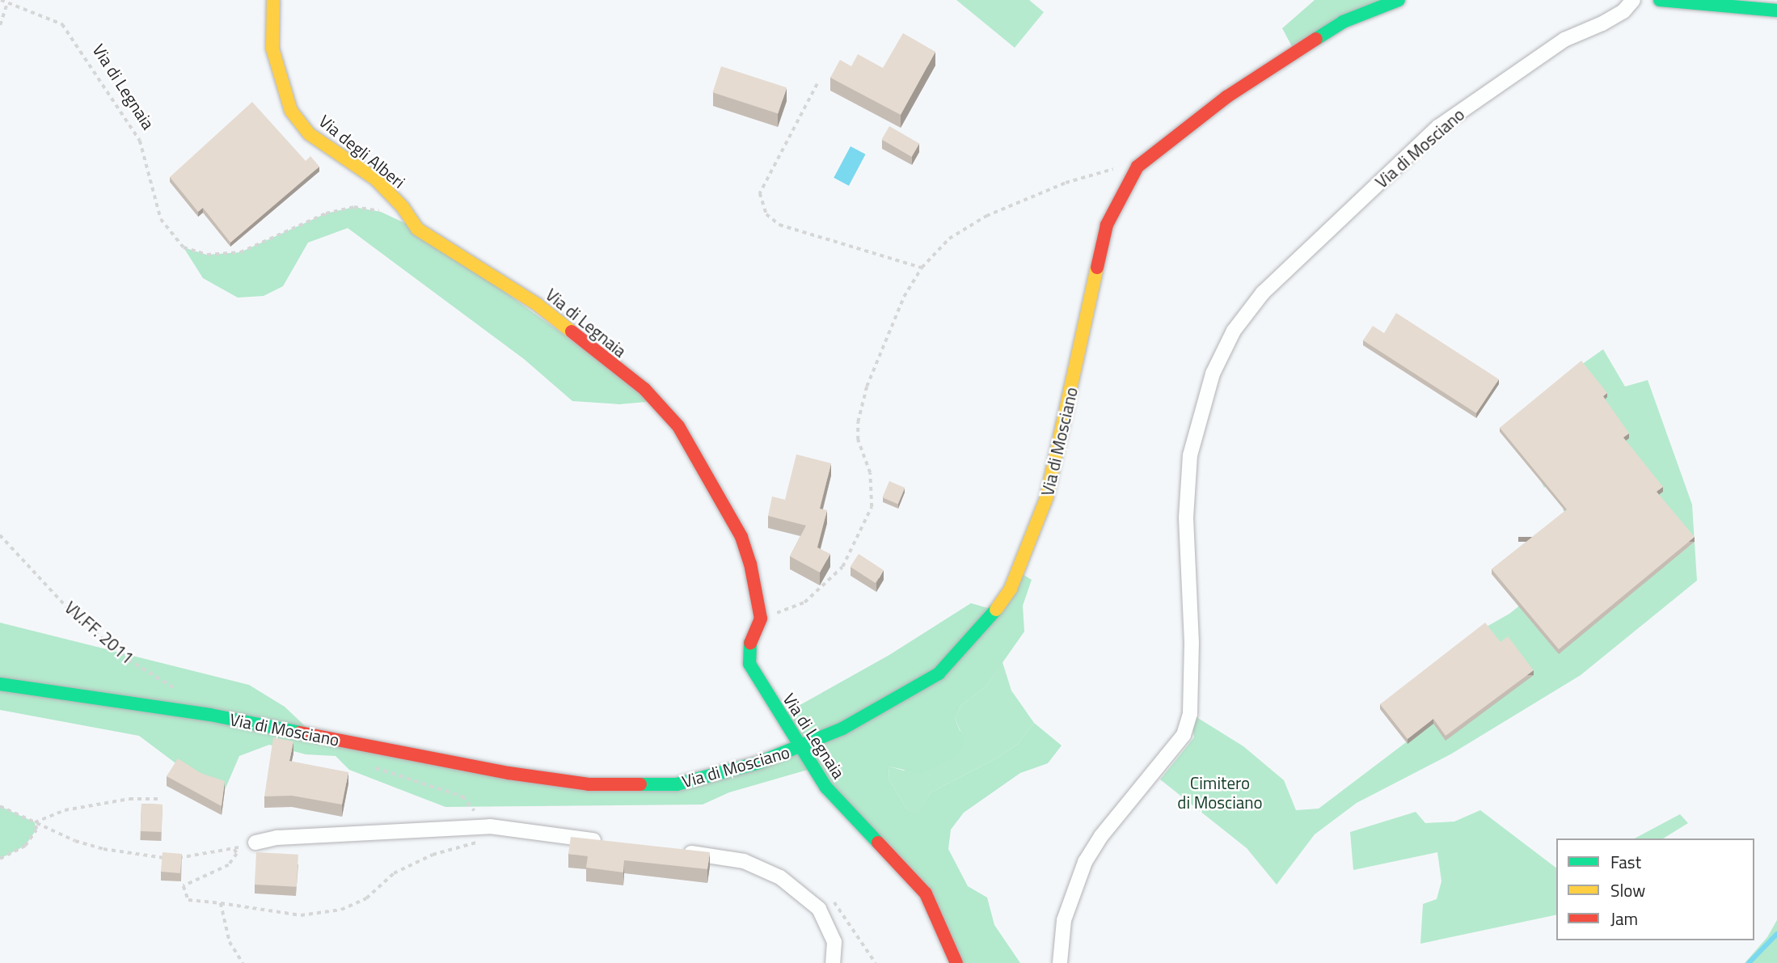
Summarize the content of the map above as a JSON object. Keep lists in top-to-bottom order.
{
  "streets": {
    "main road": ["Via di Legnaia", "Via di Mosciano", "Via degli Alberi"],
    "path": ["VV.FF. 2011"]
  },
  "crossings": [
    ["Via di Legnaia", "Via di Mosciano"],
    ["Via di Legnaia", "Via degli Alberi"]
  ],
  "parks": ["Cimitero di Mosciano"],
  "legend": ["Fast", "Slow", "Jam"]
}
